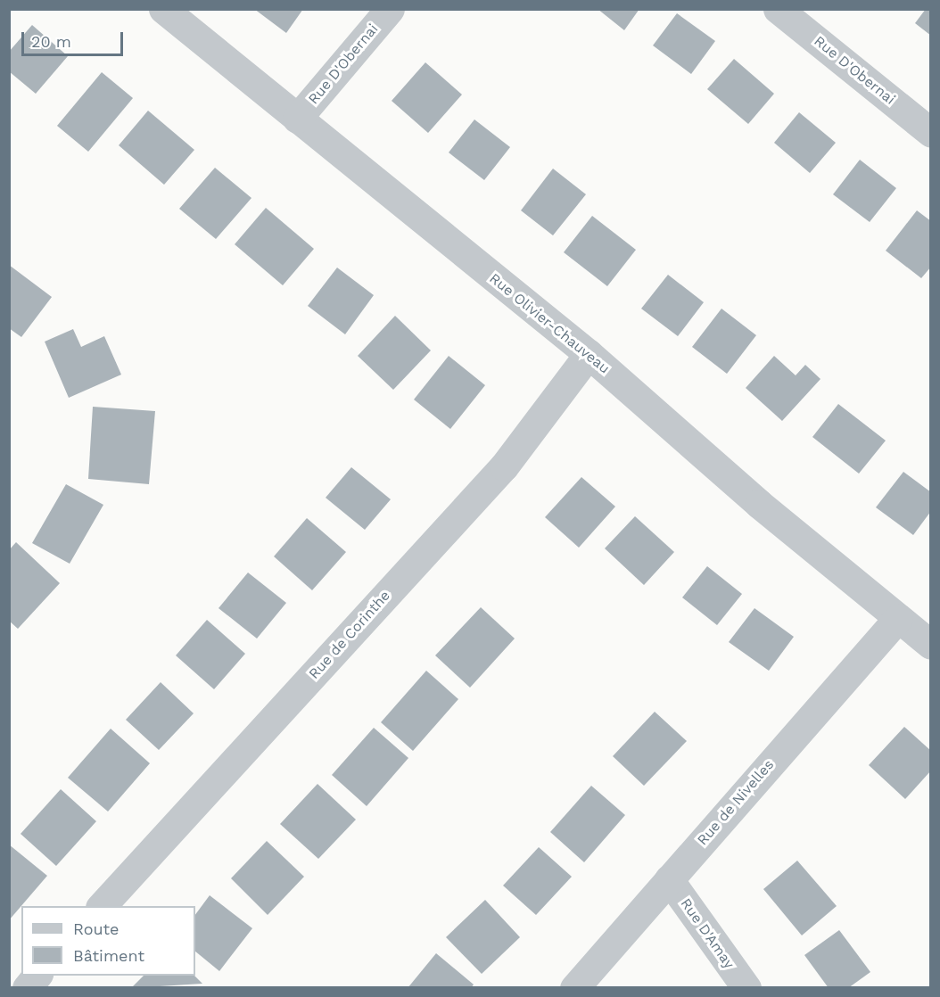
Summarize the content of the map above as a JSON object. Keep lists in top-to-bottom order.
{
  "streets": {
    "street": [
      "Rue D'Obernai",
      "Rue Olivier-Chauveau",
      "Rue de Corinthe",
      "Rue de Nivelles",
      "Rue D'Amay"
    ]
  },
  "crossings": [
    ["Rue D'Obernai", "Rue Olivier-Chauveau"],
    ["Rue Olivier-Chauveau", "Rue de Corinthe"],
    ["Rue Olivier-Chauveau", "Rue de Nivelles"],
    ["Rue de Nivelles", "Rue D'Amay"]
  ],
  "legend": ["Route", "Bâtiment"],
  "scale_bar": "20 m"
}
